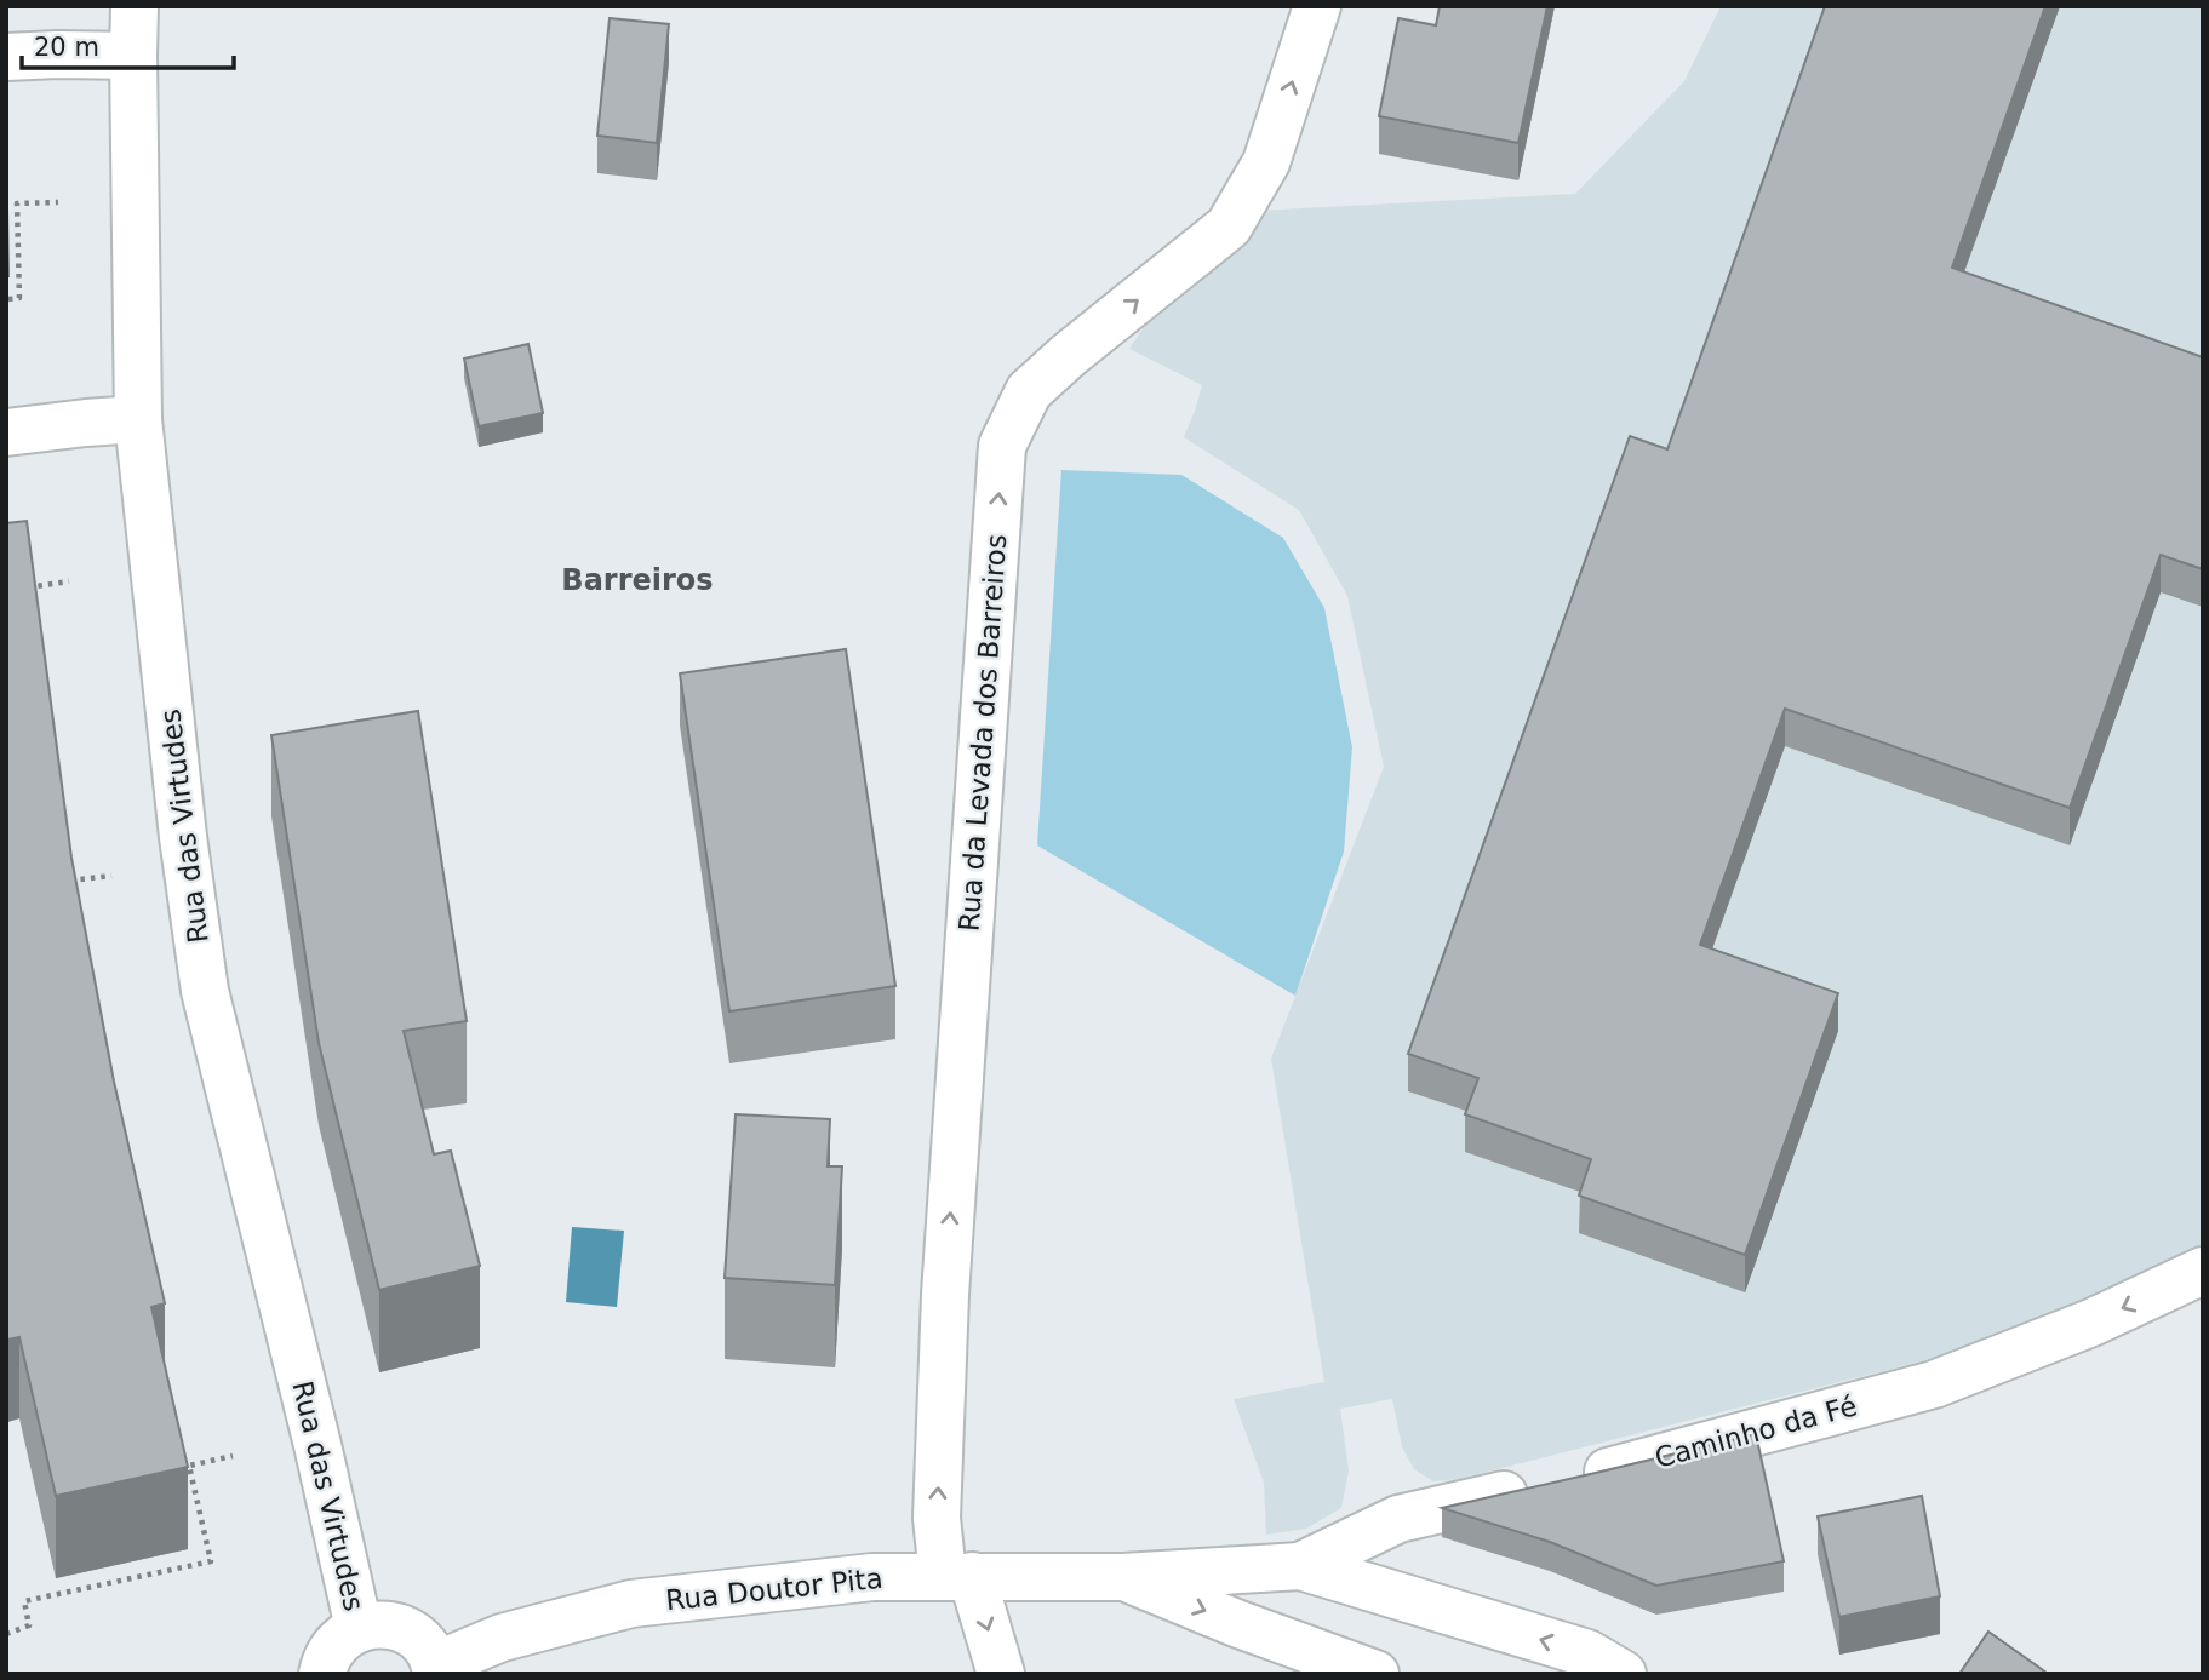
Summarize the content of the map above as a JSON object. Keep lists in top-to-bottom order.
{
  "streets": {
    "street": [
      "Rua da Levada dos Barreiros",
      "Rua das Virtudes",
      "Caminho da Fé",
      "Rua Doutor Pita"
    ]
  },
  "crossings": [
    ["Rua da Levada dos Barreiros", "Rua Doutor Pita"],
    ["Caminho da Fé", "Rua Doutor Pita"]
  ],
  "one_way": ["Rua da Levada dos Barreiros", "Caminho da Fé"],
  "districts": ["Barreiros"],
  "scale_bar": "20 m"
}
